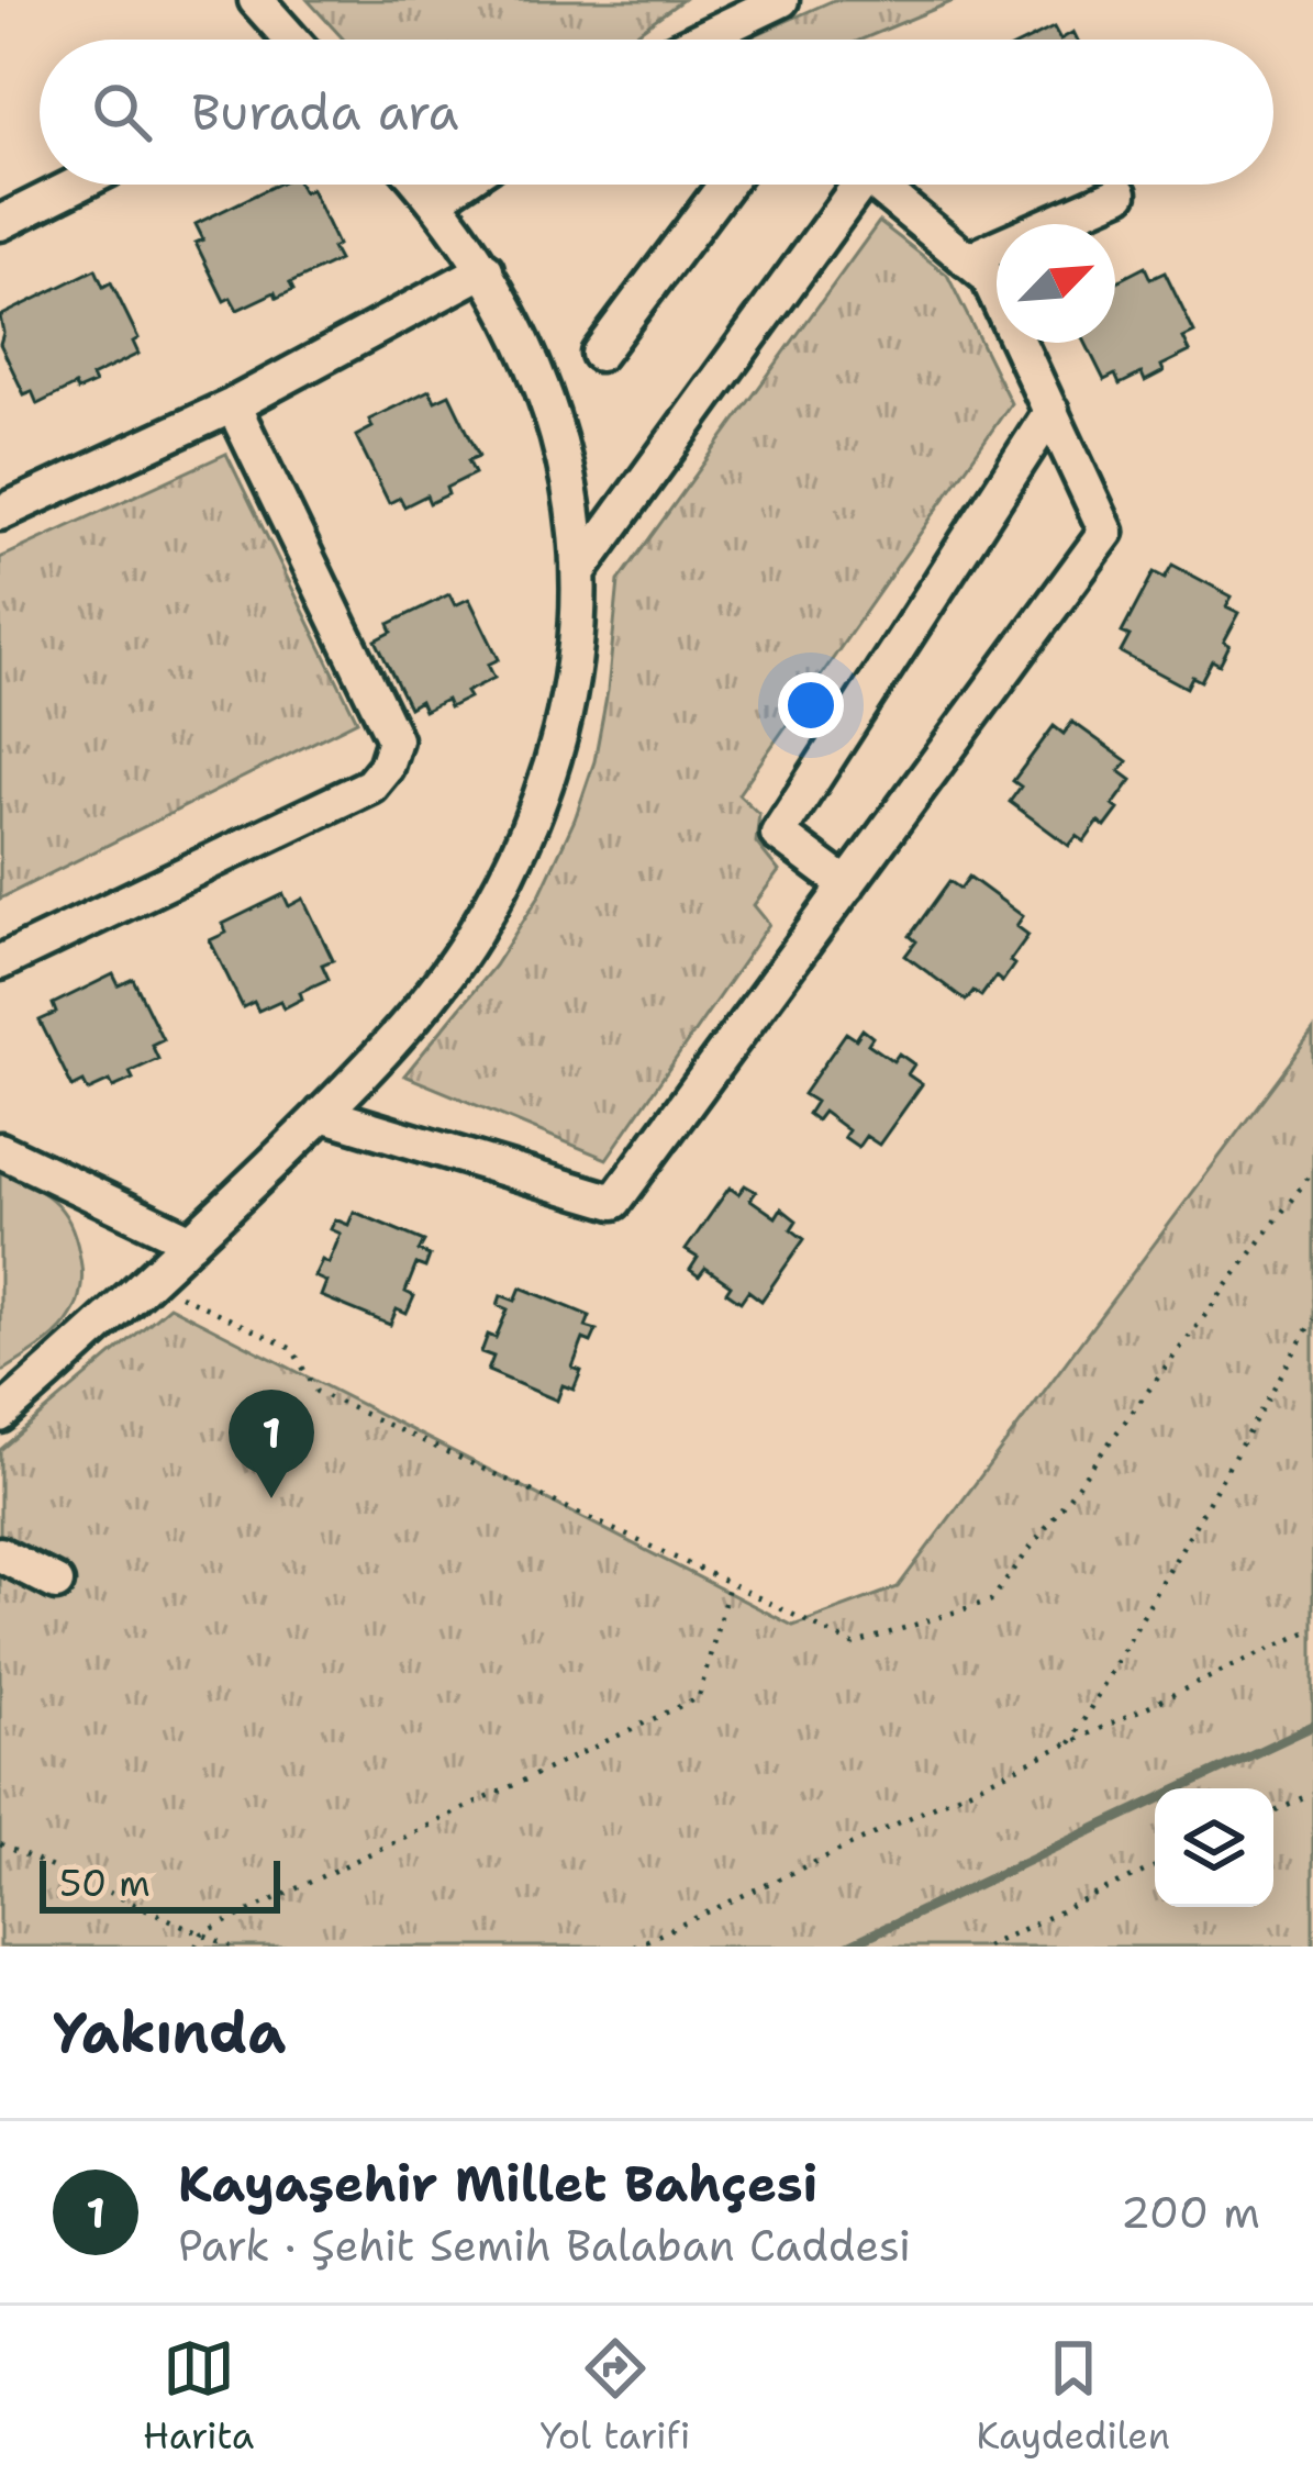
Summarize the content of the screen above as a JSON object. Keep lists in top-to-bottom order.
{
  "scale_bar": "50 m",
  "north": "top right",
  "page": {
    "search": "Burada ara",
    "pins": "1",
    "scale": "50 m",
    "heading": "Yakında",
    "list": [
      {
        "mark": "1",
        "name": "Kayaşehir Millet Bahçesi",
        "note": "Park · Şehit Semih Balaban Caddesi",
        "value": "200 m"
      }
    ],
    "nav": ["Harita", "Yol tarifi", "Kaydedilen"]
  }
}
